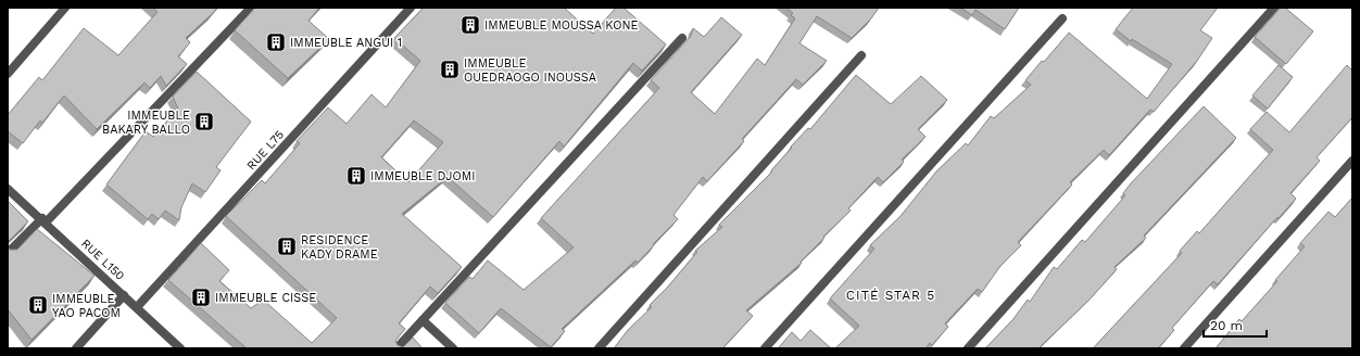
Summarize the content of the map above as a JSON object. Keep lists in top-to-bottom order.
{
  "streets": {
    "street": ["RUE L75", "RUE L150"]
  },
  "crossings": [
    ["RUE L75", "RUE L150"]
  ],
  "districts": ["CITÉ STAR 5"],
  "places": {
    "building": [
      "IMMEUBLE MOUSSA KONE",
      "IMMEUBLE ANGUI 1",
      "IMMEUBLE OUEDRAOGO INOUSSA",
      "IMMEUBLE BAKARY BALLO",
      "IMMEUBLE DJOMI",
      "RESIDENCE KADY DRAME",
      "IMMEUBLE CISSE",
      "IMMEUBLE YAO PACOM"
    ]
  },
  "scale_bar": "20 m"
}
